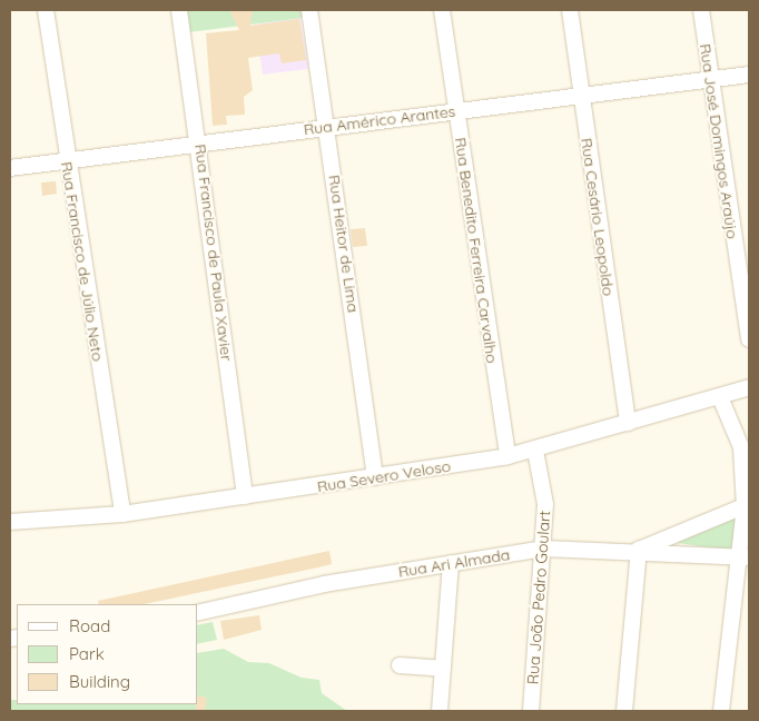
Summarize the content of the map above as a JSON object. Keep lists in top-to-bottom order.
{
  "streets": {
    "street": [
      "Rua Américo Arantes",
      "Rua José Domingos Araújo",
      "Rua Cesário Leopoldo",
      "Rua Heitor de Lima",
      "Rua Benedito Ferreira Carvalho",
      "Rua Francisco de Paula Xavier",
      "Rua Francisco de Júlio Neto",
      "Rua Severo Veloso",
      "Rua Ari Almada",
      "Rua João Pedro Goulart"
    ]
  },
  "crossings": [
    ["Rua Américo Arantes", "Rua José Domingos Araújo"],
    ["Rua Américo Arantes", "Rua Cesário Leopoldo"],
    ["Rua Américo Arantes", "Rua Heitor de Lima"],
    ["Rua Américo Arantes", "Rua Benedito Ferreira Carvalho"],
    ["Rua Américo Arantes", "Rua Francisco de Paula Xavier"],
    ["Rua Américo Arantes", "Rua Francisco de Júlio Neto"],
    ["Rua Cesário Leopoldo", "Rua Severo Veloso"],
    ["Rua Heitor de Lima", "Rua Severo Veloso"],
    ["Rua Benedito Ferreira Carvalho", "Rua Severo Veloso"],
    ["Rua Francisco de Paula Xavier", "Rua Severo Veloso"],
    ["Rua Francisco de Júlio Neto", "Rua Severo Veloso"],
    ["Rua Severo Veloso", "Rua João Pedro Goulart"],
    ["Rua Ari Almada", "Rua João Pedro Goulart"]
  ],
  "legend": ["Road", "Park", "Building"]
}
